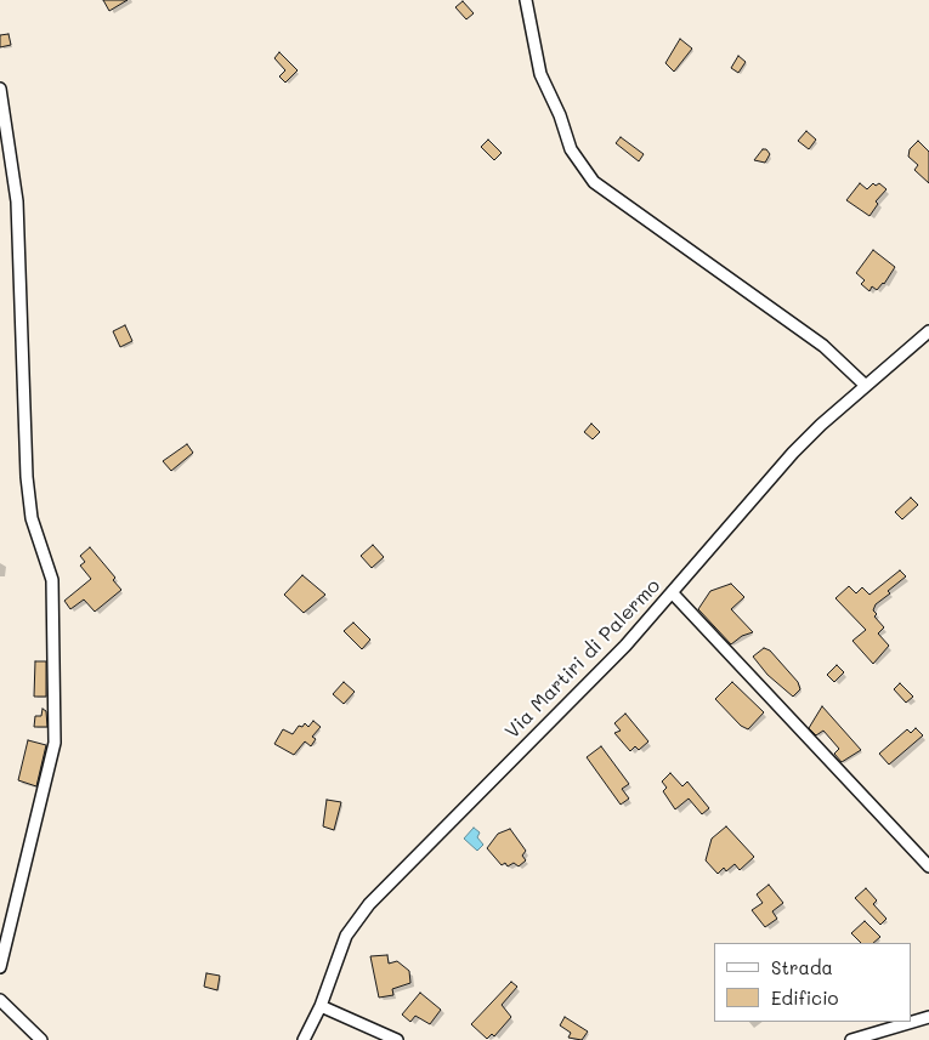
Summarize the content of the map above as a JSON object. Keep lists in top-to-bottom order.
{
  "streets": {
    "street": ["Via Martiri di Palermo"]
  },
  "legend": ["Strada", "Edificio"]
}
